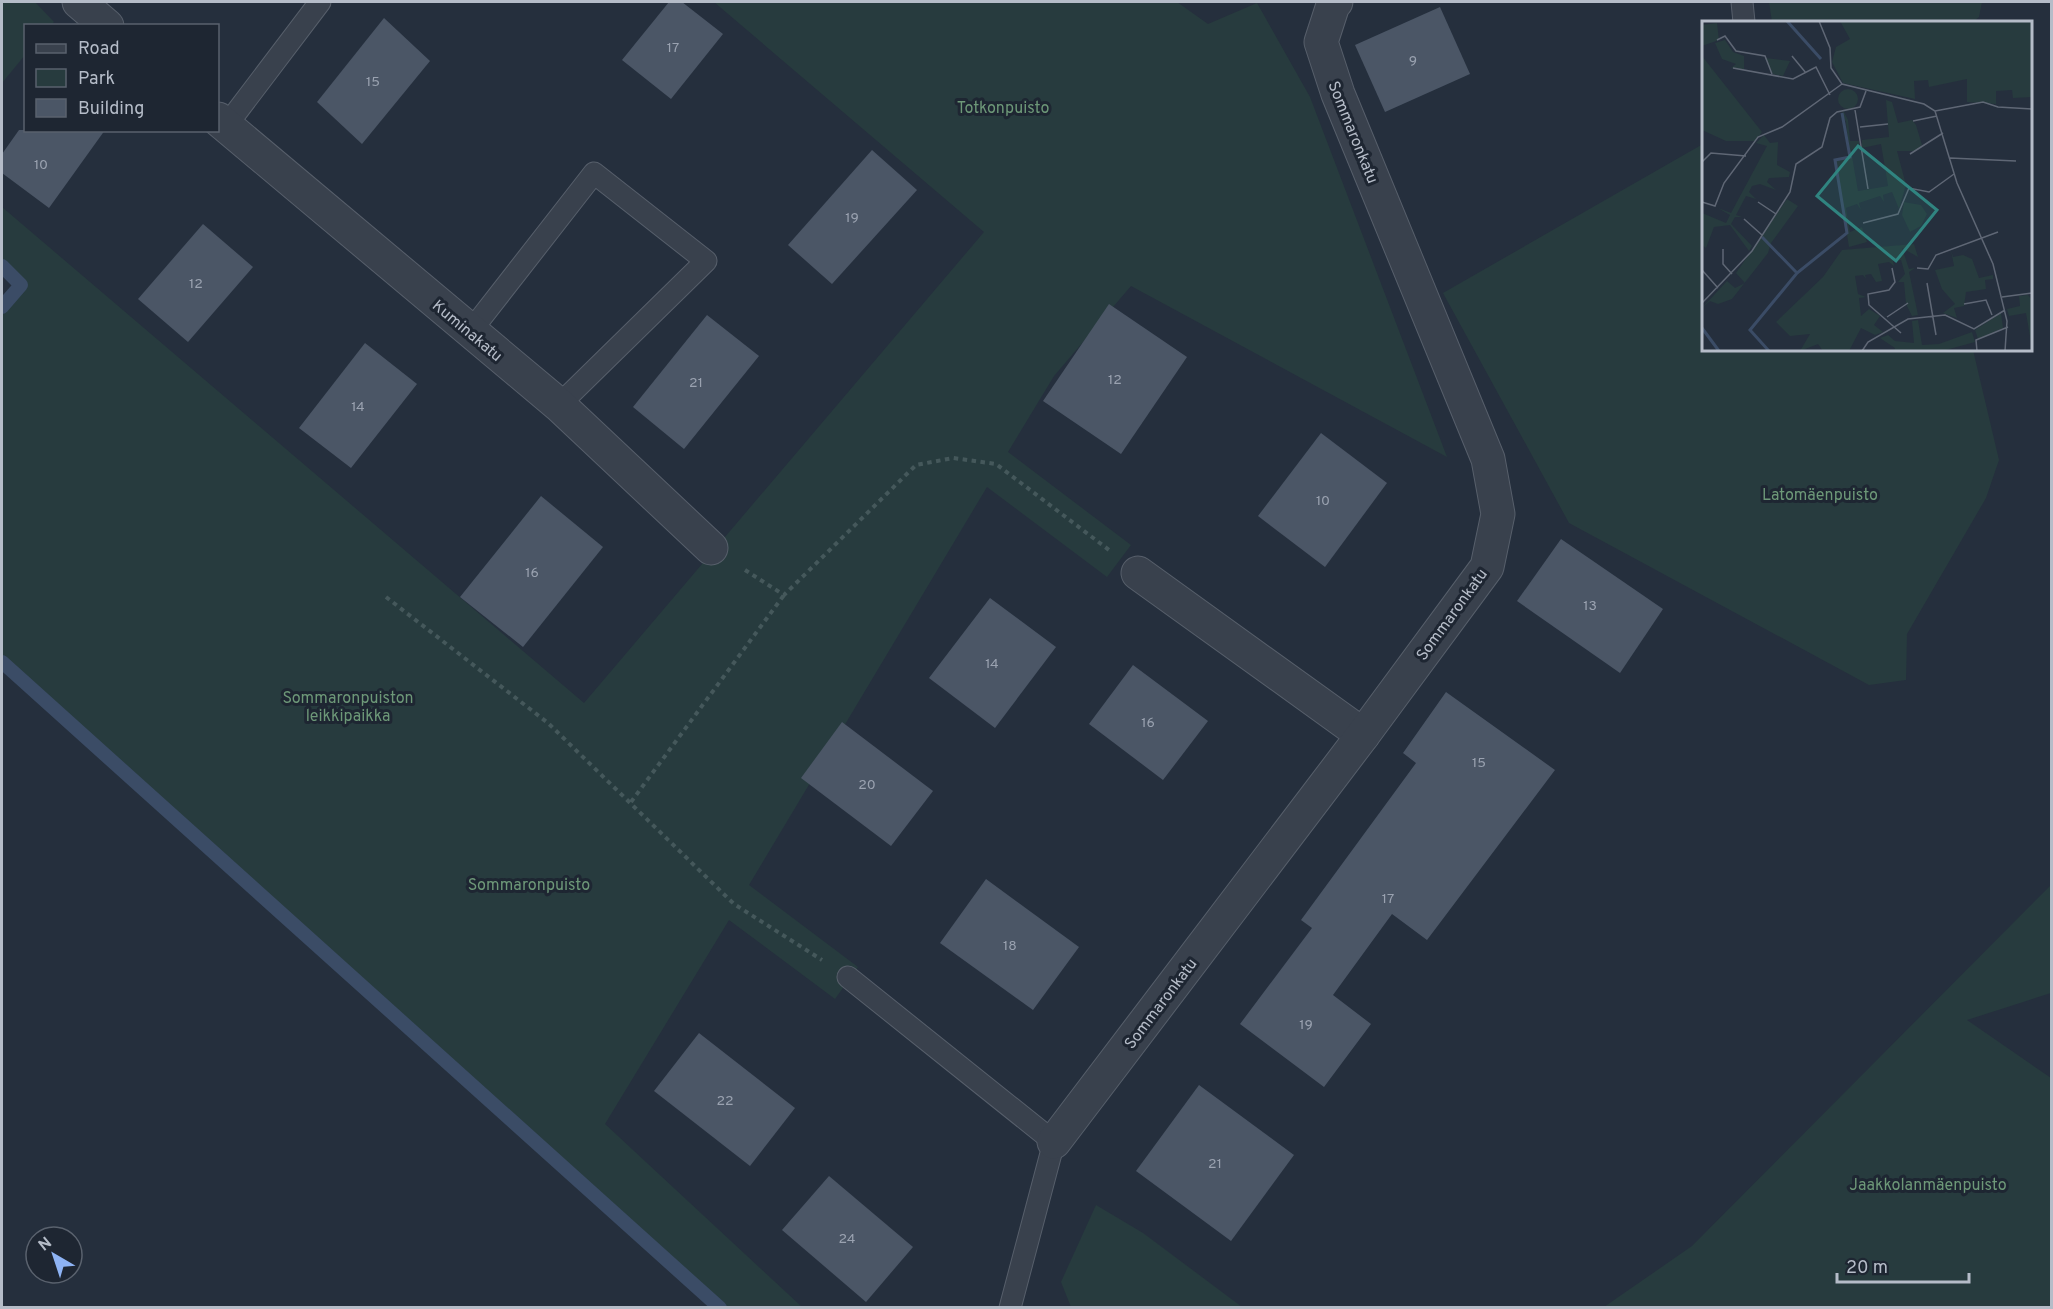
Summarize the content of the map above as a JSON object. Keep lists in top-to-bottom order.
{
  "streets": {
    "street": ["Sommaronkatu", "Kuminakatu"]
  },
  "parks": [
    "Totkonpuisto",
    "Latomäenpuisto",
    "Sommaronpuiston leikkipaikka",
    "Sommaronpuisto",
    "Jaakkolanmäenpuisto"
  ],
  "house_numbers": [
    "17",
    "9",
    "15",
    "10",
    "19",
    "12",
    "12",
    "21",
    "14",
    "10",
    "16",
    "13",
    "14",
    "16",
    "15",
    "20",
    "17",
    "18",
    "19",
    "22",
    "21",
    "24"
  ],
  "legend": ["Road", "Park", "Building"],
  "scale_bar": "20 m",
  "north": "top left"
}
